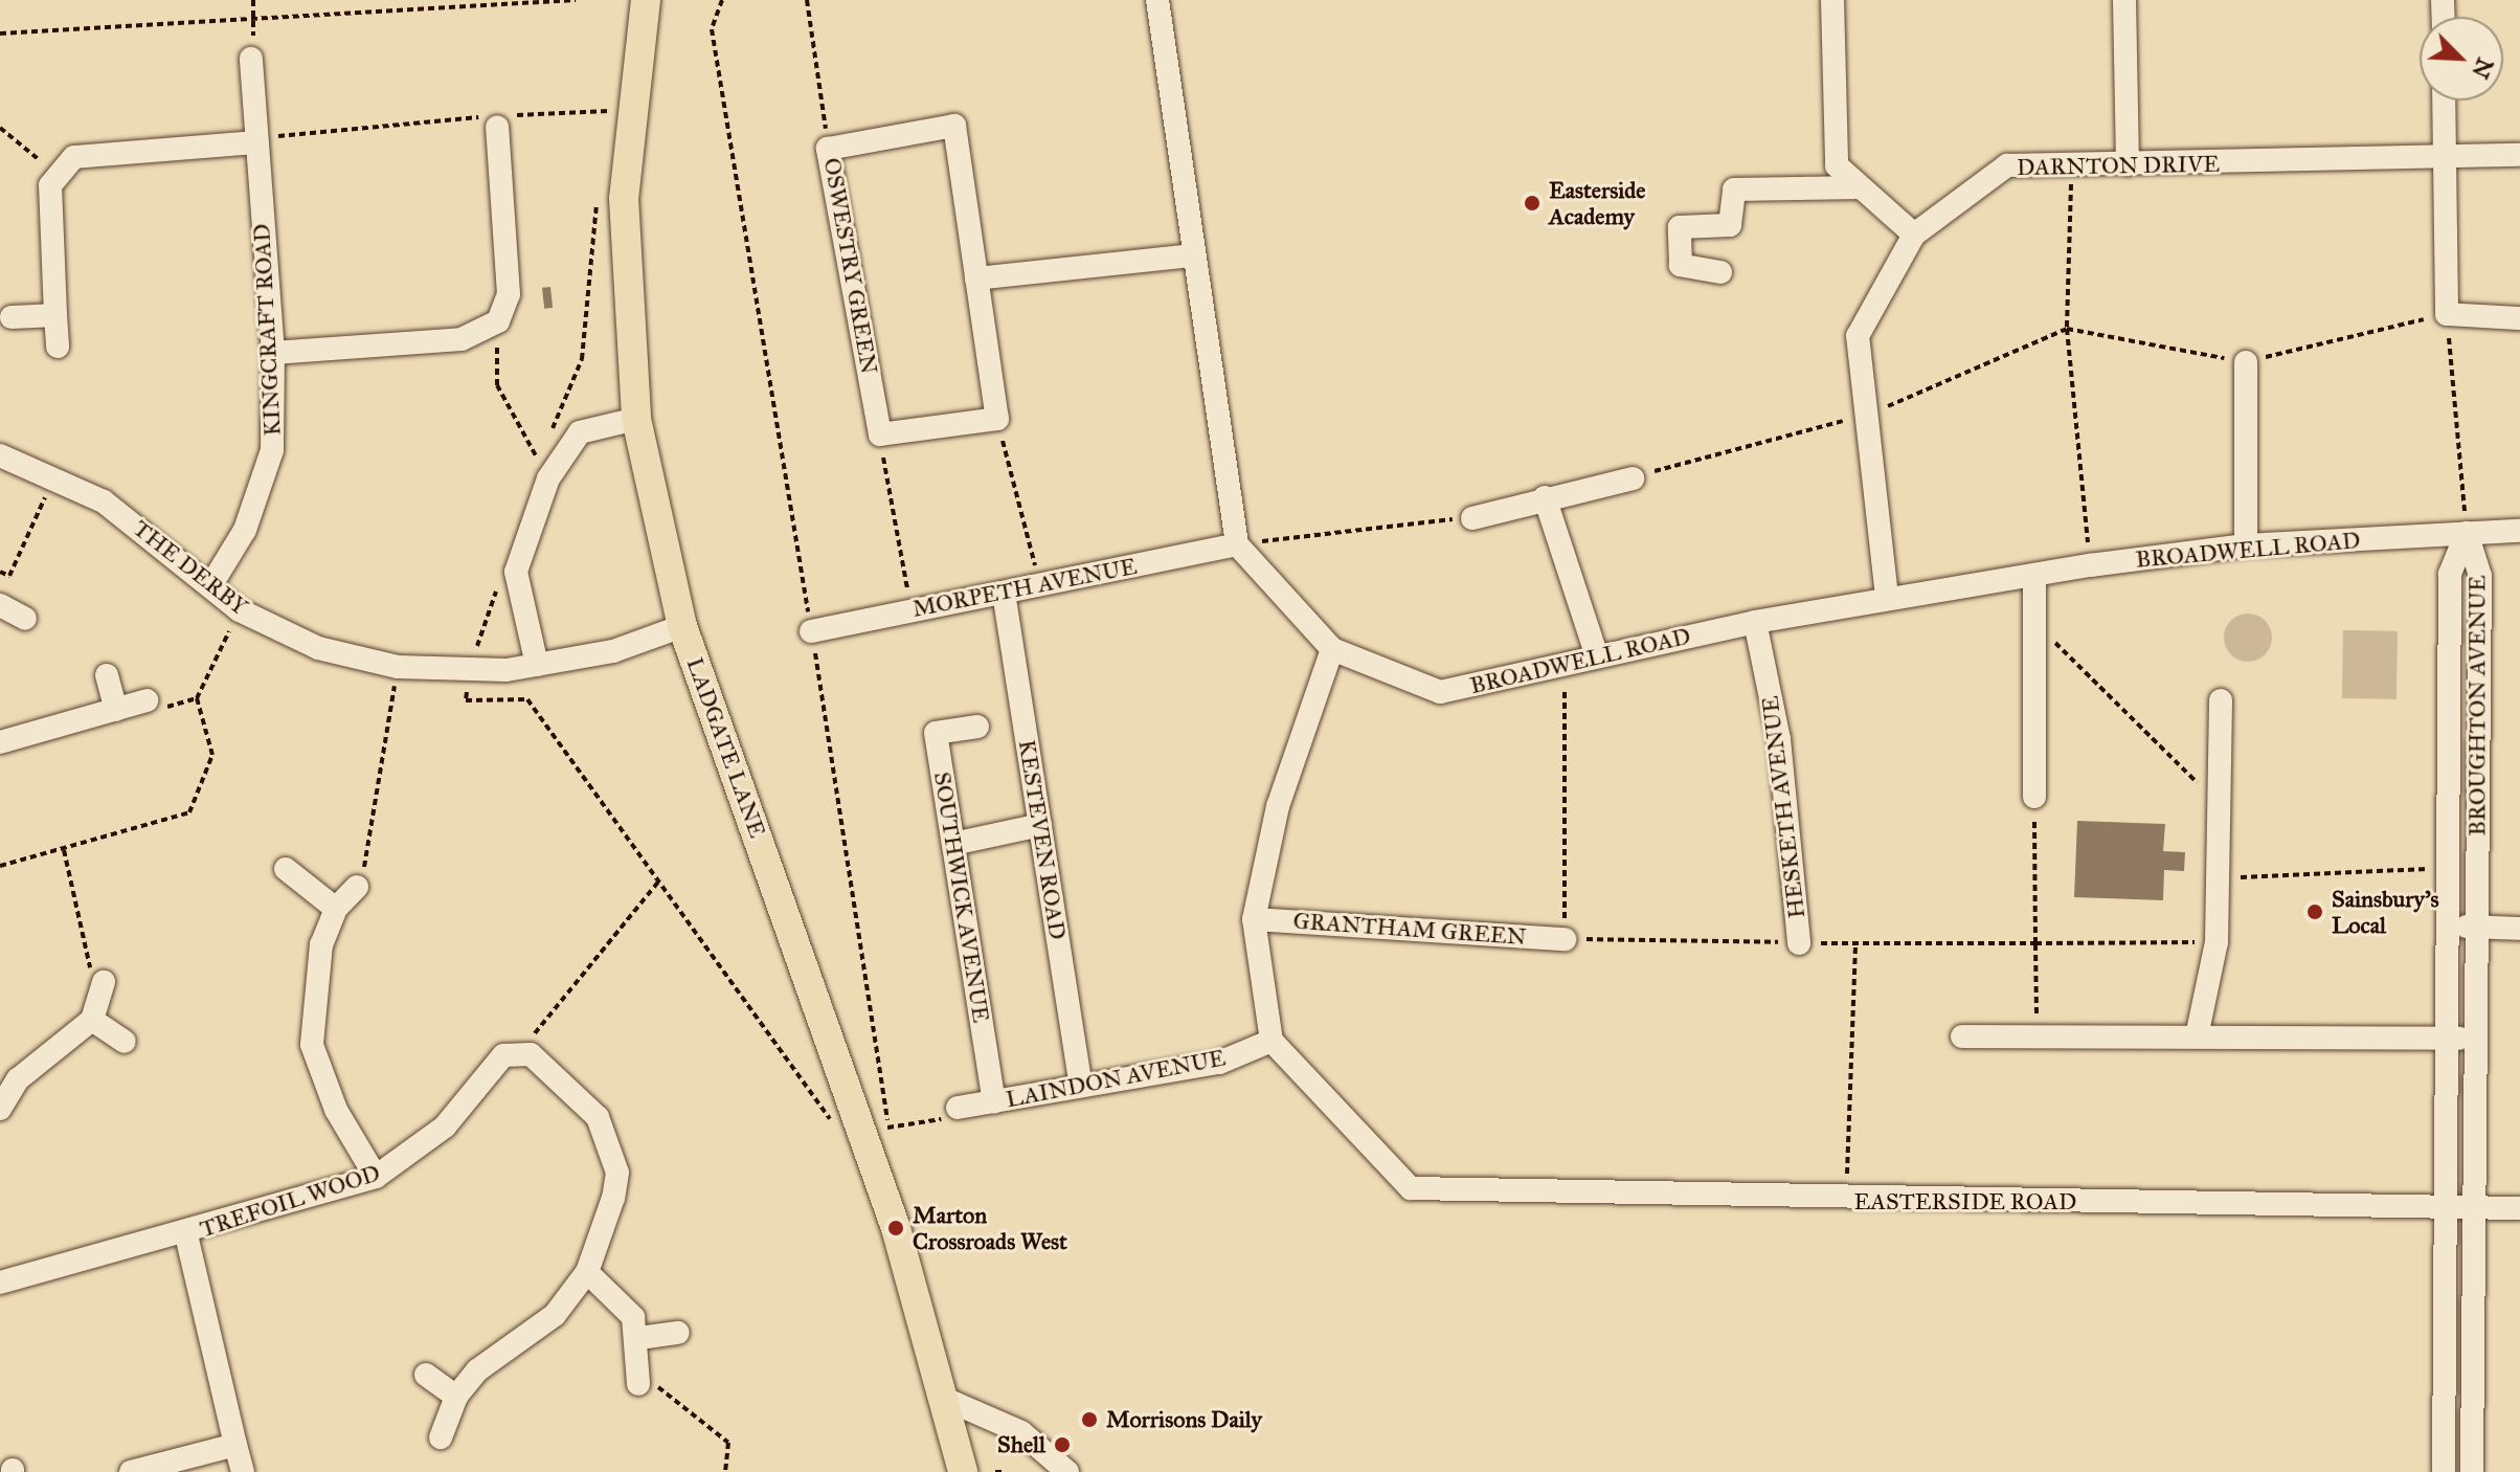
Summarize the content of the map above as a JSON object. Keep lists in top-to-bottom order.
{
  "streets": {
    "main road": ["LADGATE LANE"],
    "street": [
      "DARNTON DRIVE",
      "OSWESTRY GREEN",
      "KINGCRAFT ROAD",
      "BROADWELL ROAD",
      "THE DERBY",
      "MORPETH AVENUE",
      "BROUGHTON AVENUE",
      "HESKETH AVENUE",
      "KESTEVEN ROAD",
      "SOUTHWICK AVENUE",
      "GRANTHAM GREEN",
      "LAINDON AVENUE",
      "TREFOIL WOOD",
      "EASTERSIDE ROAD"
    ]
  },
  "crossings": [
    ["DARNTON DRIVE", "BROADWELL ROAD"],
    ["KINGCRAFT ROAD", "THE DERBY"],
    ["BROADWELL ROAD", "MORPETH AVENUE"],
    ["BROADWELL ROAD", "BROUGHTON AVENUE"],
    ["BROADWELL ROAD", "HESKETH AVENUE"],
    ["THE DERBY", "LADGATE LANE"],
    ["MORPETH AVENUE", "KESTEVEN ROAD"],
    ["BROUGHTON AVENUE", "EASTERSIDE ROAD"],
    ["KESTEVEN ROAD", "LAINDON AVENUE"],
    ["SOUTHWICK AVENUE", "LAINDON AVENUE"],
    ["LAINDON AVENUE", "EASTERSIDE ROAD"]
  ],
  "places": [
    "Easterside Academy",
    "Sainsbury's Local",
    "Marton Crossroads West",
    "Morrisons Daily",
    "Shell"
  ],
  "north": "bottom right"
}
